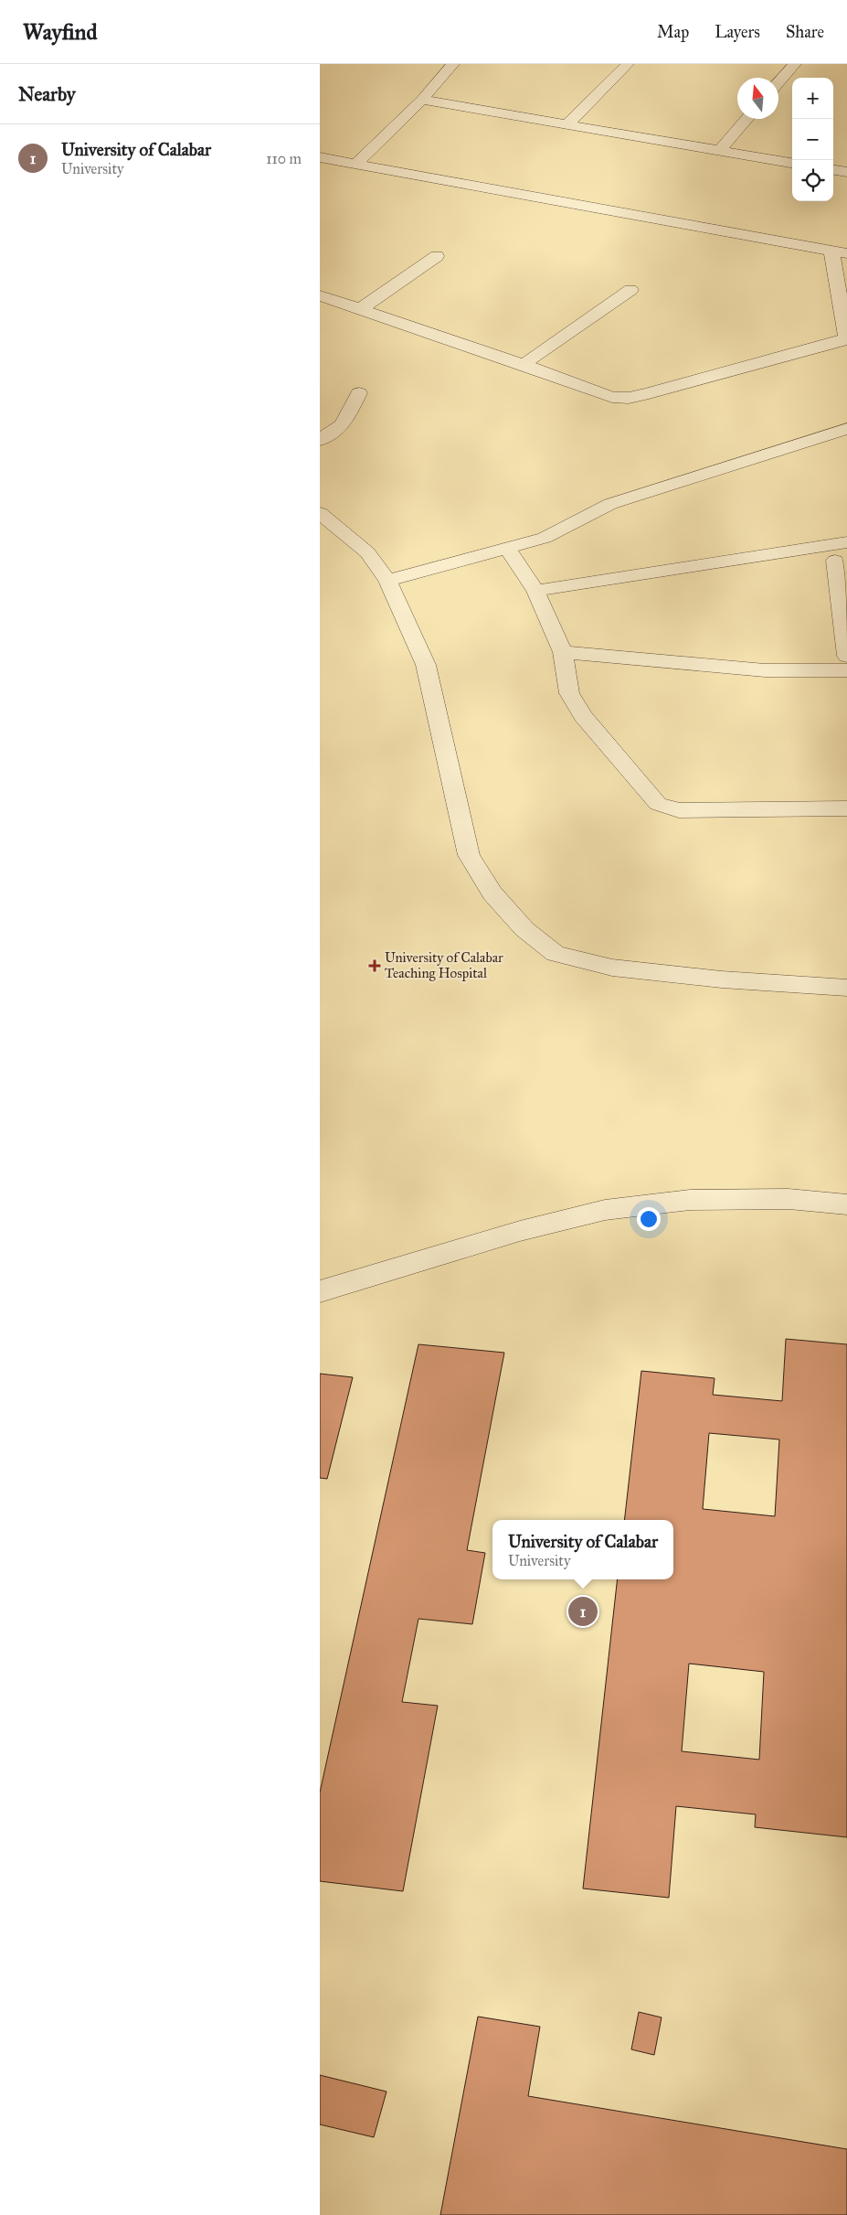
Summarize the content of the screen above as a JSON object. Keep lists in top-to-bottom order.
{
  "places": {
    "health": ["University of Calabar Teaching Hospital"]
  },
  "north": "top",
  "page": {
    "header": "Wayfind",
    "nav": ["Map", "Layers", "Share"],
    "heading": "Nearby",
    "map_buttons": ["+", "−"],
    "list": [
      {
        "mark": "1",
        "name": "University of Calabar",
        "note": "University",
        "value": "110 m"
      }
    ],
    "popup": ["University of Calabar", "University"],
    "pins": "1"
  }
}
